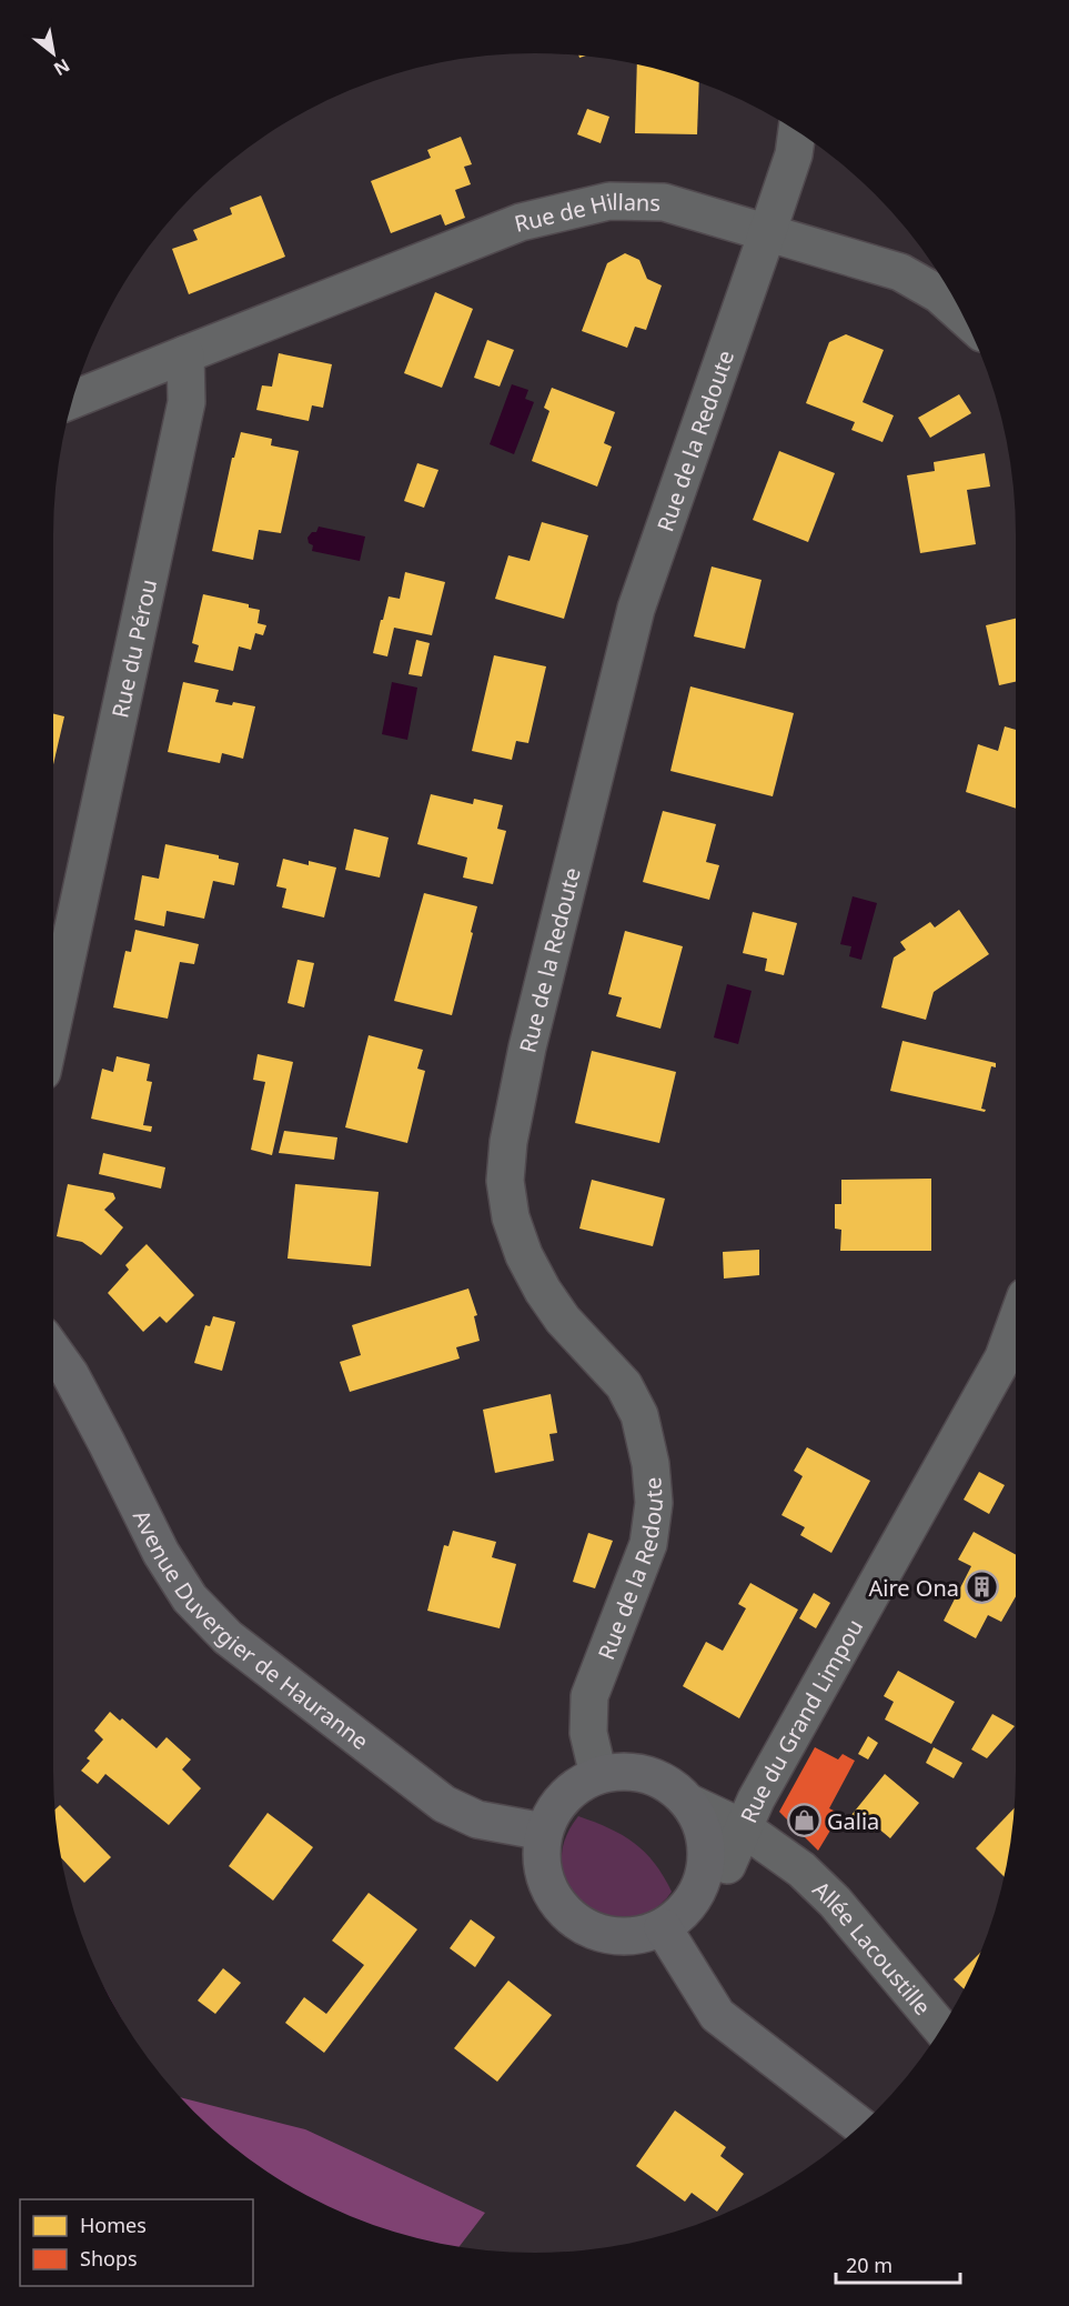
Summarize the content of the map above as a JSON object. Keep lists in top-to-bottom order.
{
  "streets": {
    "main road": ["Avenue Duvergier de Hauranne"],
    "street": [
      "Rue de Hillans",
      "Rue de la Redoute",
      "Rue du Pérou",
      "Rue du Grand Limpou",
      "Allée Lacoustille"
    ]
  },
  "crossings": [
    ["Rue de Hillans", "Rue de la Redoute"],
    ["Rue de Hillans", "Rue du Pérou"],
    ["Rue de la Redoute", "Avenue Duvergier de Hauranne"],
    ["Rue de la Redoute", "Rue du Grand Limpou"],
    ["Rue de la Redoute", "Allée Lacoustille"],
    ["Avenue Duvergier de Hauranne", "Rue du Grand Limpou"],
    ["Avenue Duvergier de Hauranne", "Allée Lacoustille"],
    ["Rue du Grand Limpou", "Allée Lacoustille"]
  ],
  "places": {
    "building": ["Aire Ona"],
    "shop": ["Galia"]
  },
  "legend": ["Homes", "Shops"],
  "scale_bar": "20 m",
  "north": "bottom right"
}
